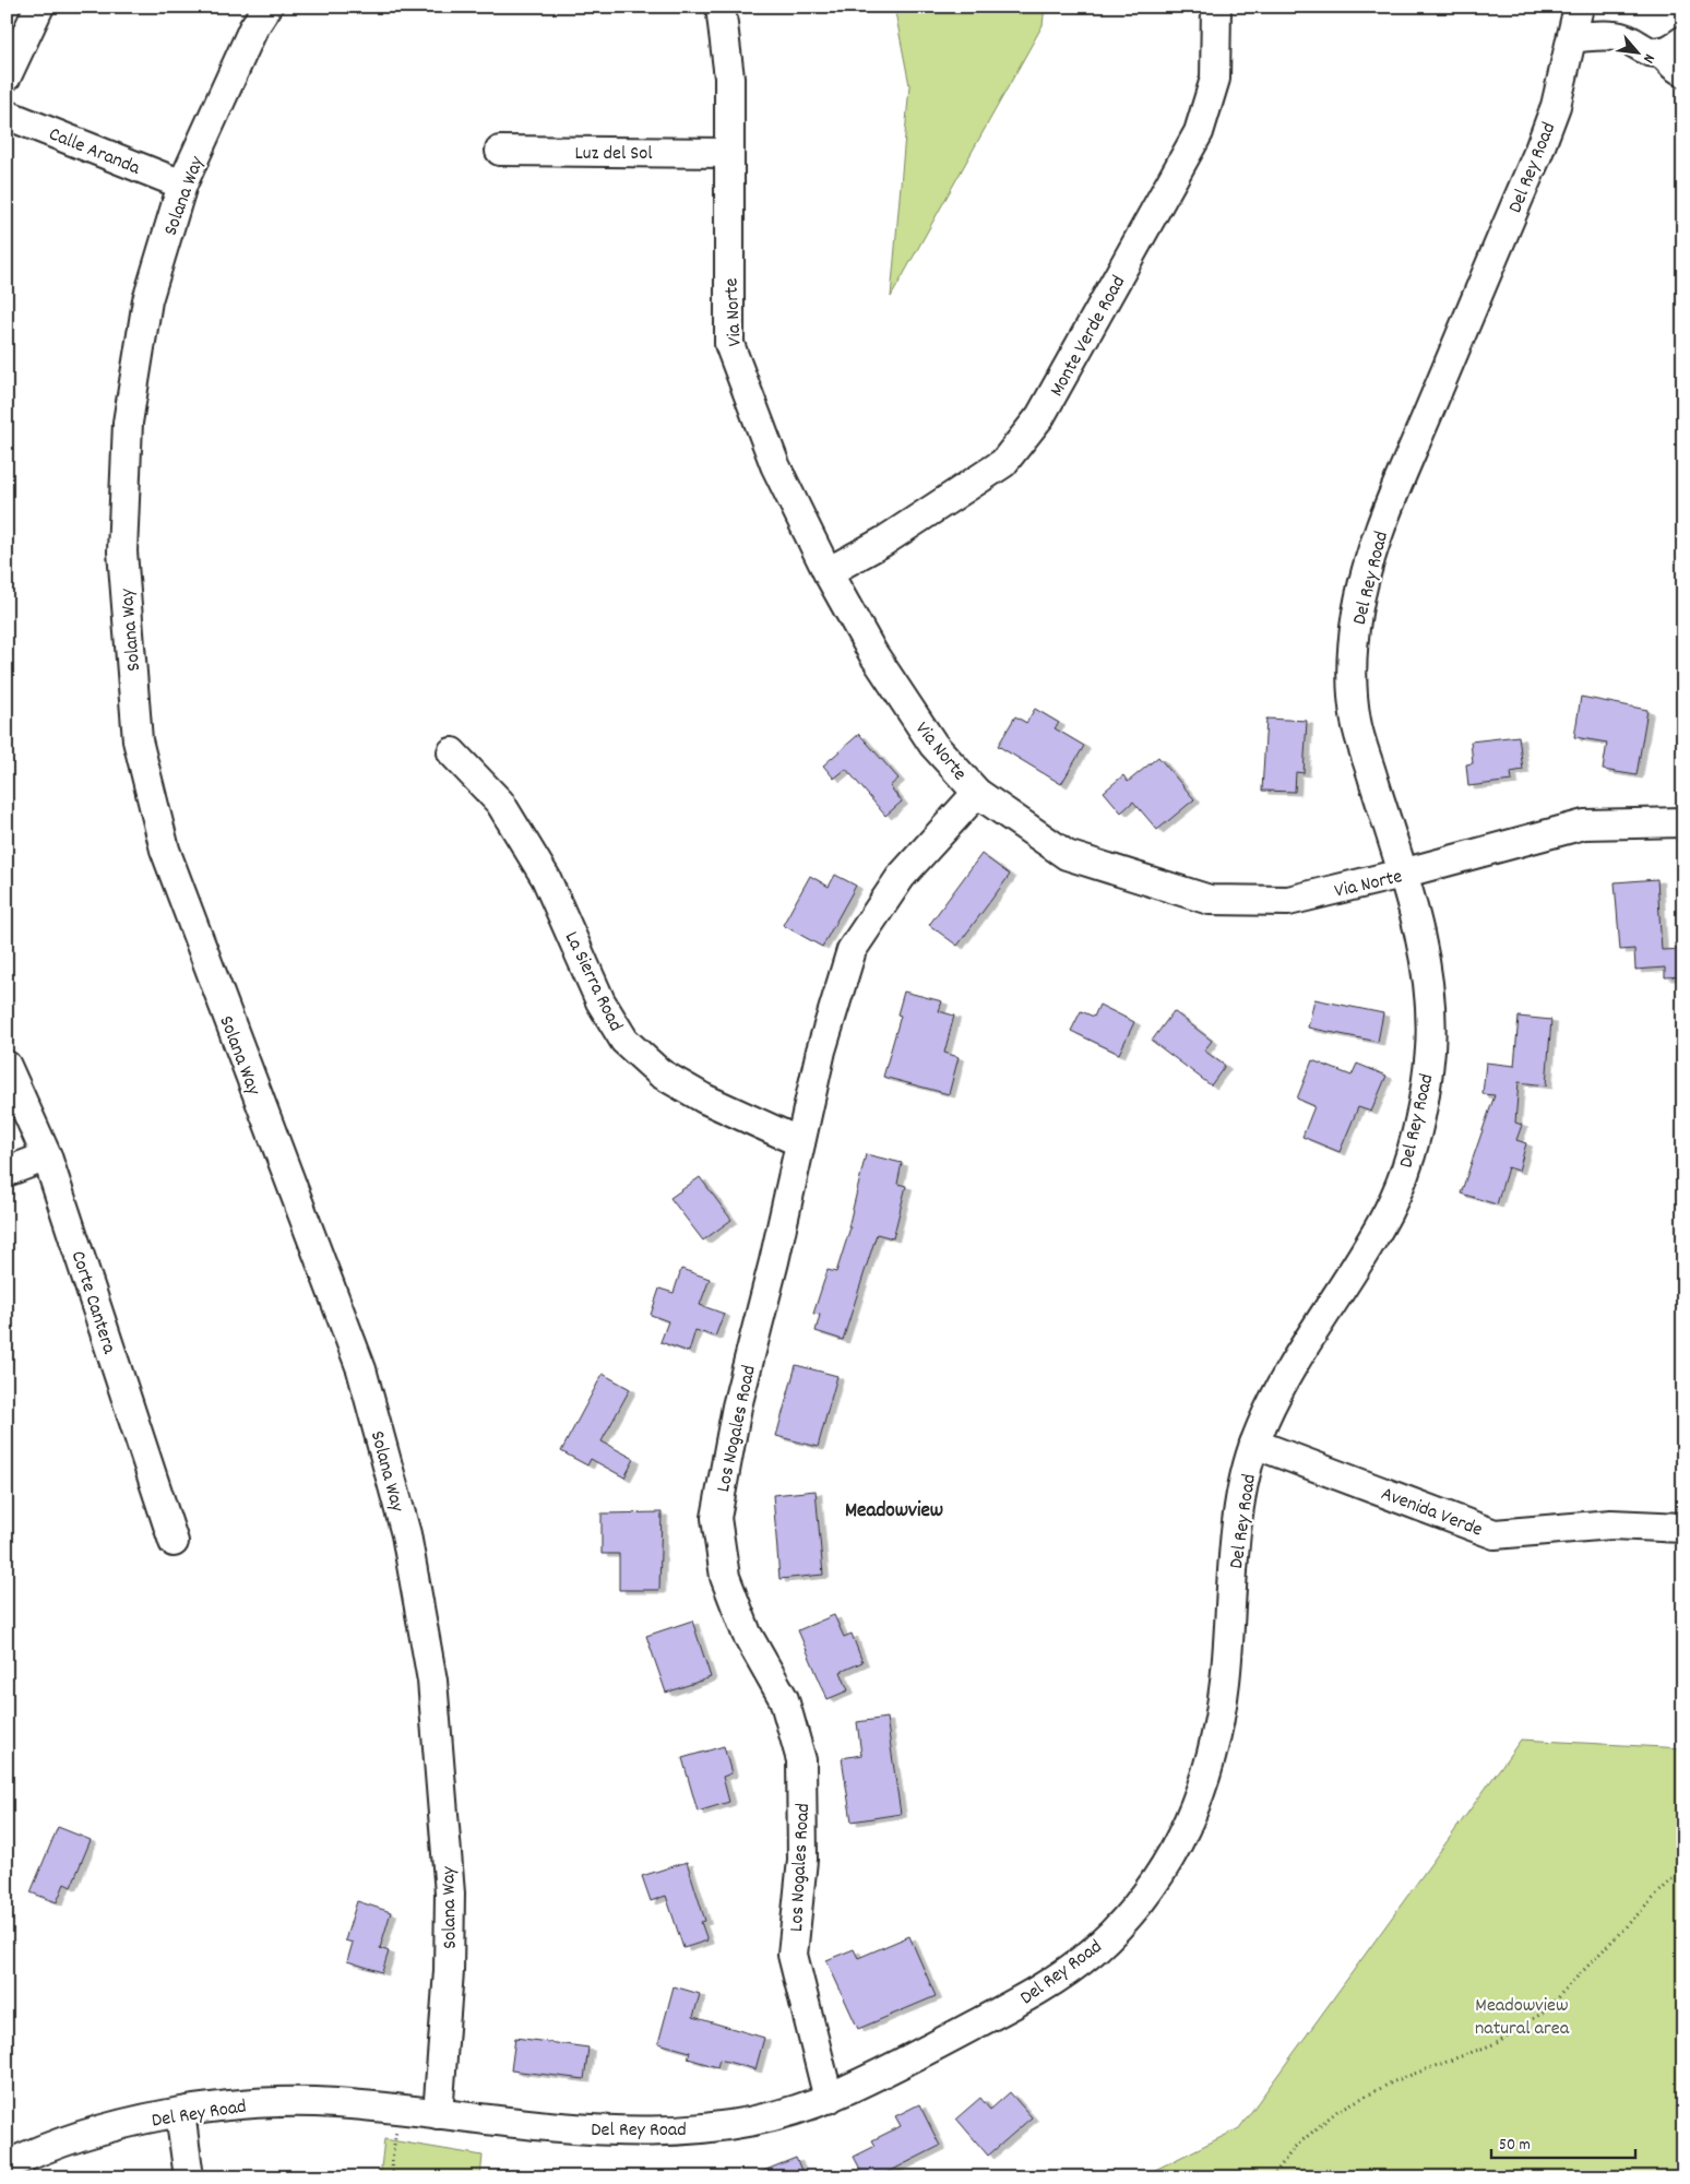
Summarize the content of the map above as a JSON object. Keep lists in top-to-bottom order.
{
  "streets": {
    "street": [
      "Calle Aranda",
      "Luz del Sol",
      "Del Rey Road",
      "Solana Way",
      "Via Norte",
      "Monte Verde Road",
      "La Sierra Road",
      "Corte Cantera",
      "Los Nogales Road",
      "Avenida Verde"
    ]
  },
  "crossings": [
    ["Calle Aranda", "Solana Way"],
    ["Luz del Sol", "Via Norte"],
    ["Del Rey Road", "Solana Way"],
    ["Del Rey Road", "Via Norte"],
    ["Del Rey Road", "Los Nogales Road"],
    ["Del Rey Road", "Avenida Verde"],
    ["Via Norte", "Monte Verde Road"],
    ["Via Norte", "Los Nogales Road"],
    ["La Sierra Road", "Los Nogales Road"]
  ],
  "districts": ["Meadowview"],
  "parks": ["Meadowview natural area"],
  "scale_bar": "50 m",
  "north": "bottom right"
}
